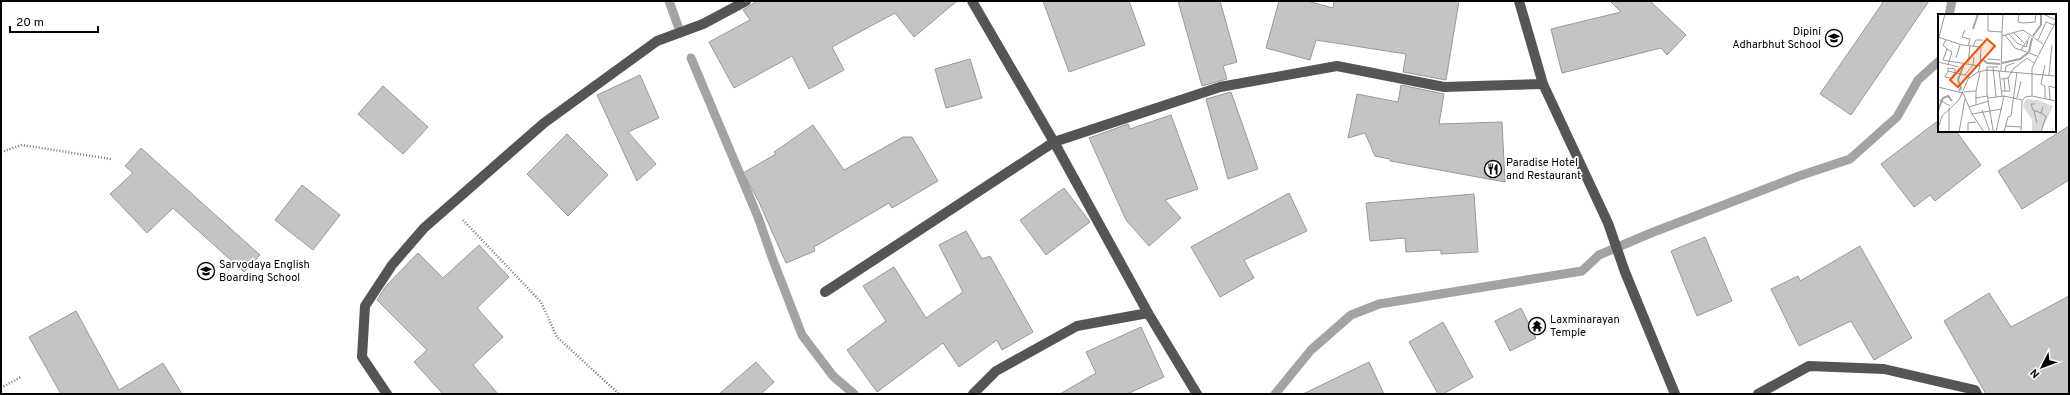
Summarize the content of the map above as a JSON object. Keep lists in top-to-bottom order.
{
  "places": {
    "school or university": ["Dipini Adharbhut School", "Sarvodaya English Boarding School"],
    "restaurant": ["Paradise Hotel and Restaurant"],
    "temple": ["Laxminarayan Temple"]
  },
  "scale_bar": "20 m",
  "north": "bottom left"
}
